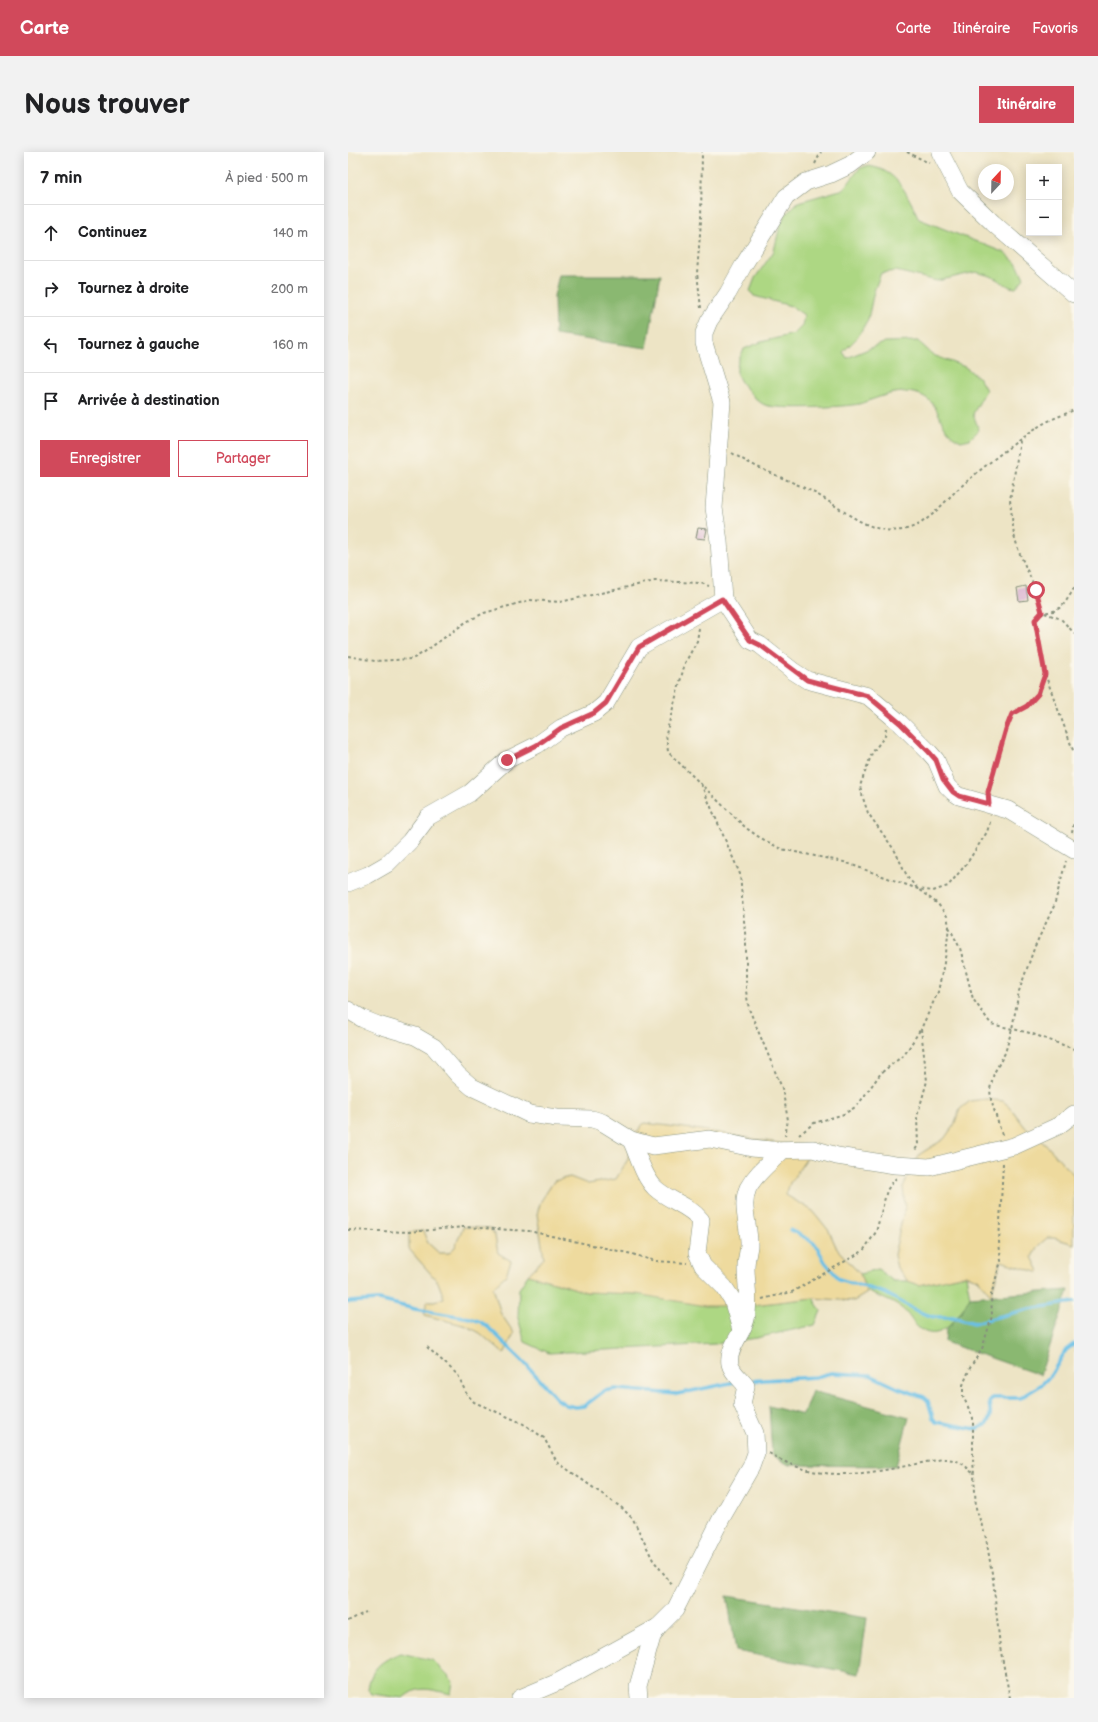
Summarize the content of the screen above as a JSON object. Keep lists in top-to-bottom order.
{
  "north": "top",
  "page": {
    "header": "Carte",
    "nav": ["Carte", "Itinéraire", "Favoris"],
    "buttons": [
      "Itinéraire",
      ["Enregistrer", "Partager"]
    ],
    "title": "Nous trouver",
    "heading": ["7 min", "À pied · 500 m"],
    "map_buttons": ["+", "−"],
    "list": [
      ["Continuez", "140 m"],
      ["Tournez à droite", "200 m"],
      ["Tournez à gauche", "160 m"],
      "Arrivée à destination"
    ]
  }
}
